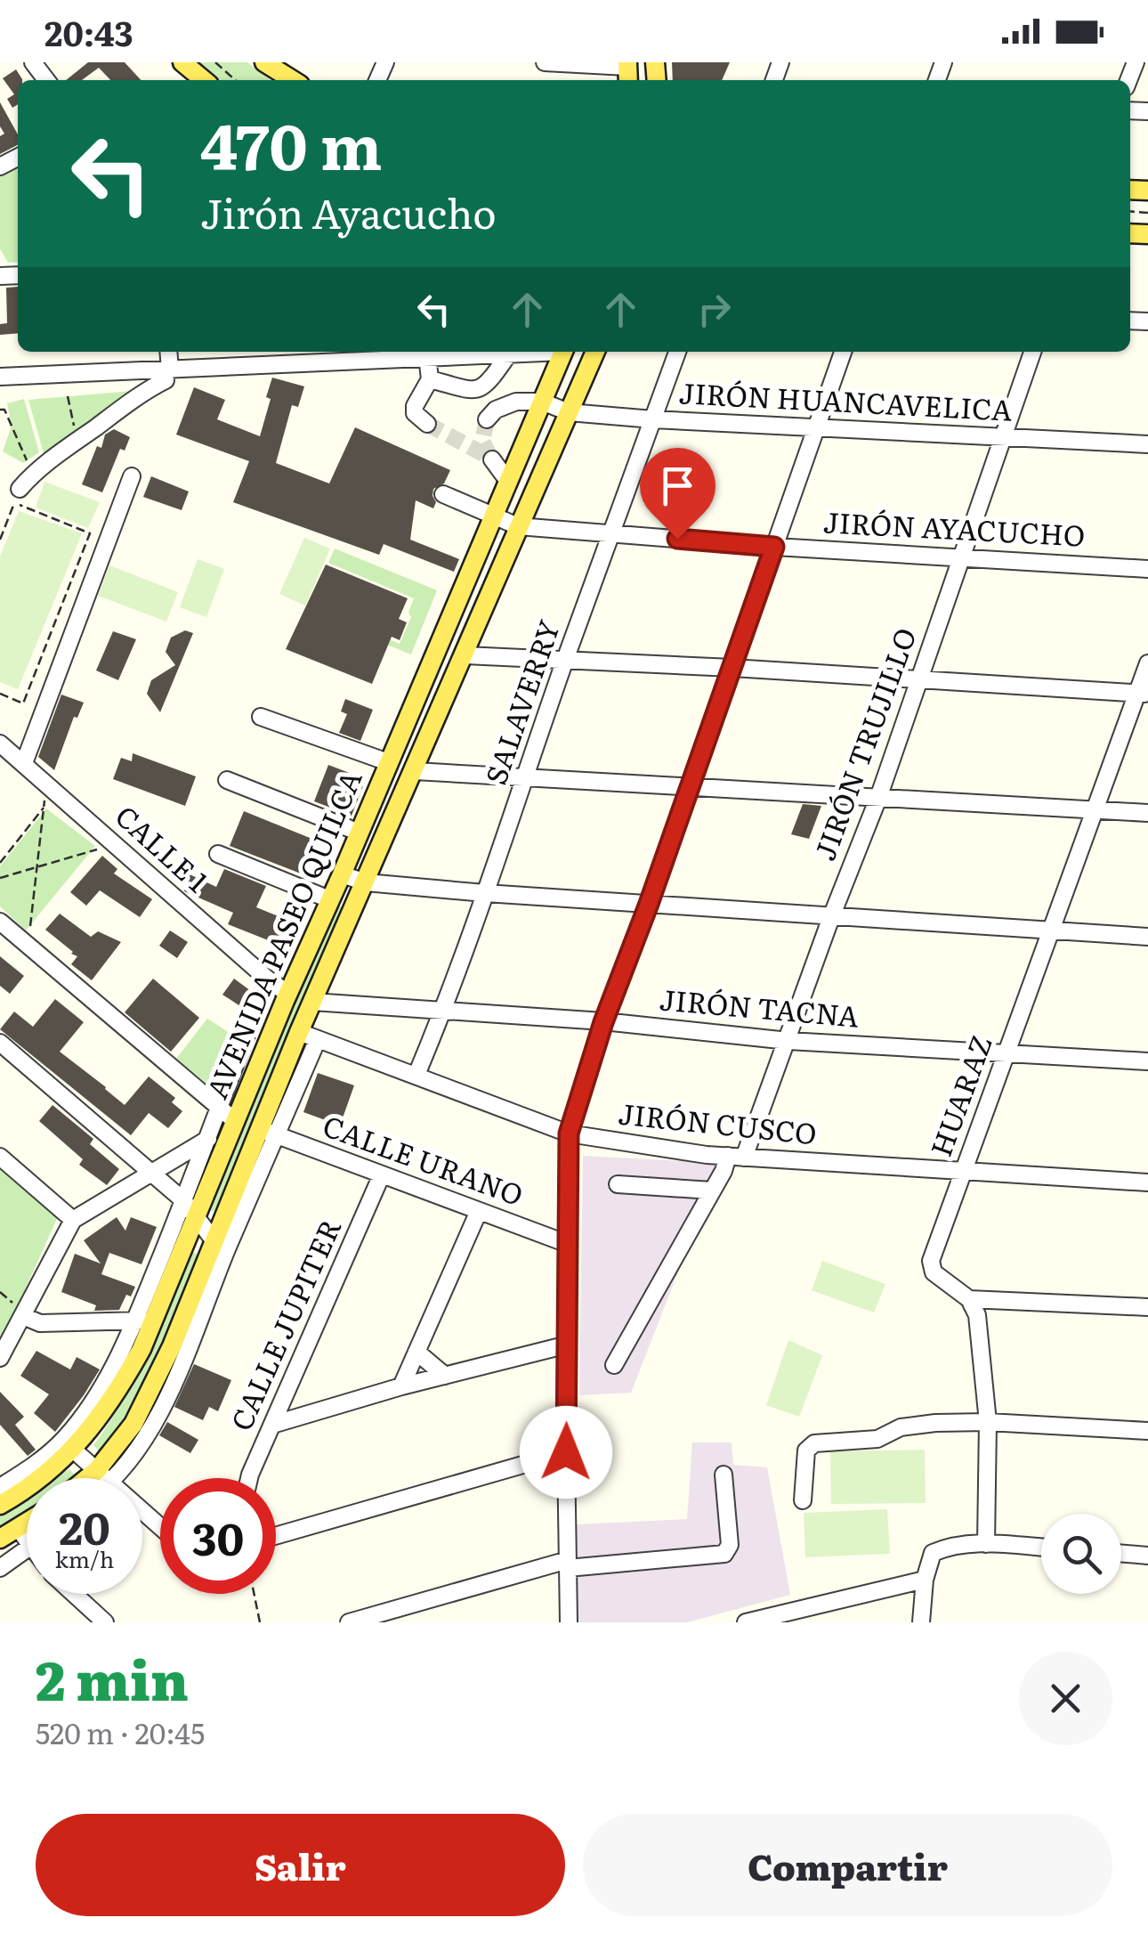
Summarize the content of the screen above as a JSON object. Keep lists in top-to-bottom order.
{
  "streets": {
    "main road": ["AVENIDA PASEO QUILCA"],
    "street": [
      "JIRÓN HUANCAVELICA",
      "JIRÓN AYACUCHO",
      "SALAVERRY",
      "JIRÓN TRUJILLO",
      "CALLE 1",
      "JIRÓN TACNA",
      "HUARAZ",
      "JIRÓN CUSCO",
      "CALLE URANO",
      "CALLE JUPITER"
    ]
  },
  "crossings": [
    ["JIRÓN HUANCAVELICA", "SALAVERRY"],
    ["JIRÓN HUANCAVELICA", "JIRÓN TRUJILLO"],
    ["JIRÓN HUANCAVELICA", "AVENIDA PASEO QUILCA"],
    ["JIRÓN AYACUCHO", "SALAVERRY"],
    ["JIRÓN AYACUCHO", "JIRÓN TRUJILLO"],
    ["JIRÓN AYACUCHO", "AVENIDA PASEO QUILCA"],
    ["SALAVERRY", "JIRÓN TACNA"],
    ["SALAVERRY", "JIRÓN CUSCO"],
    ["JIRÓN TRUJILLO", "JIRÓN TACNA"],
    ["JIRÓN TRUJILLO", "JIRÓN CUSCO"],
    ["CALLE 1", "AVENIDA PASEO QUILCA"],
    ["AVENIDA PASEO QUILCA", "JIRÓN TACNA"],
    ["AVENIDA PASEO QUILCA", "JIRÓN CUSCO"],
    ["AVENIDA PASEO QUILCA", "CALLE URANO"],
    ["JIRÓN TACNA", "HUARAZ"],
    ["HUARAZ", "JIRÓN CUSCO"],
    ["CALLE URANO", "CALLE JUPITER"]
  ],
  "page": {
    "status": "20:43",
    "turn": ["470 m", "Jirón Ayacucho"],
    "speed": "20 km/h",
    "limit": "30",
    "heading": ["2 min", "520 m · 20:45"],
    "buttons": ["Salir", "Compartir"]
  }
}
